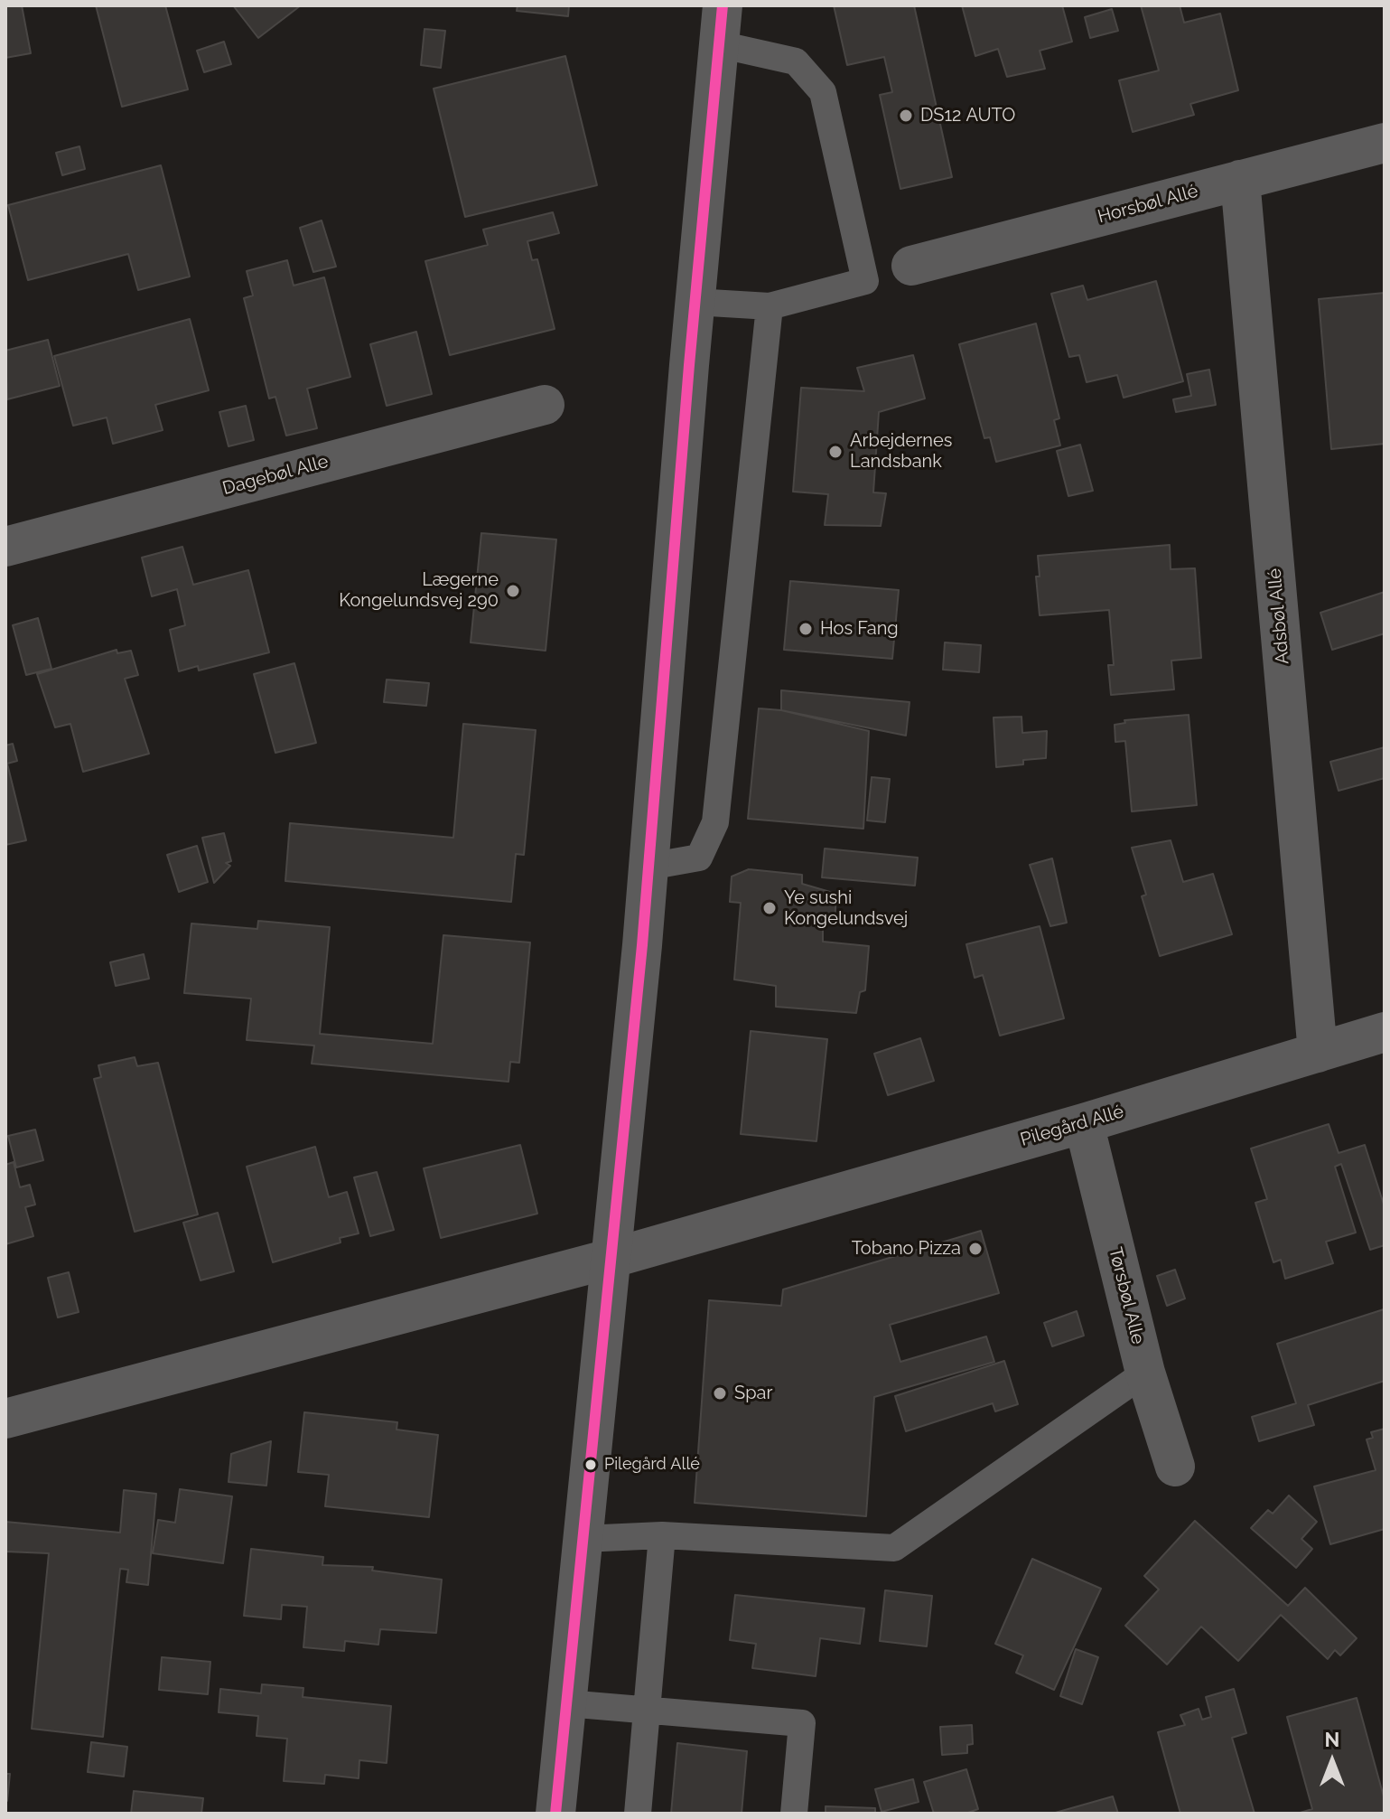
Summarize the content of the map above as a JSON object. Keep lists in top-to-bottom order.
{
  "streets": {
    "street": [
      "Horsbøl Allé",
      "Dagebøl Alle",
      "Adsbøl Allé",
      "Pilegård Allé",
      "Tørsbøl Alle"
    ]
  },
  "crossings": [
    ["Horsbøl Allé", "Adsbøl Allé"],
    ["Adsbøl Allé", "Pilegård Allé"],
    ["Pilegård Allé", "Tørsbøl Alle"]
  ],
  "places": [
    "DS12 AUTO",
    "Arbejdernes Landsbank",
    "Lægerne Kongelundsvej 290",
    "Hos Fang",
    "Ye sushi Kongelundsvej",
    "Tobano Pizza",
    "Spar",
    "Pilegård Allé"
  ],
  "north": "top"
}
